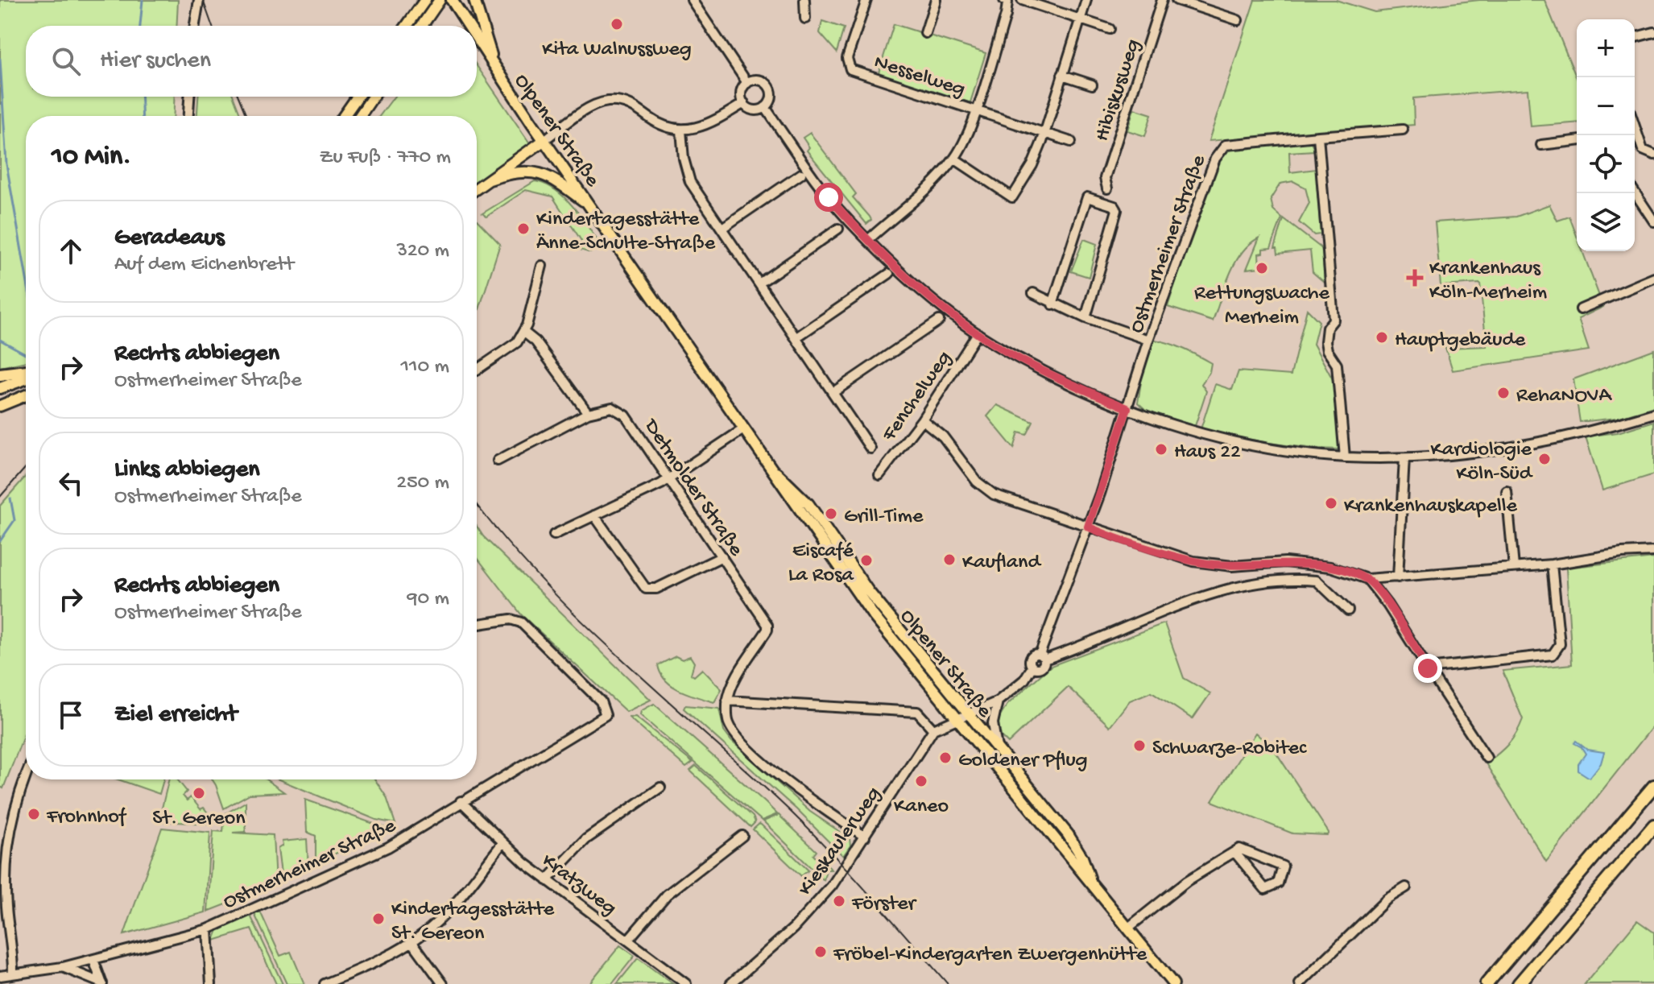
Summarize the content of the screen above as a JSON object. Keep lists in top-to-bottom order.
{
  "streets": {
    "main road": ["Olpener Straße"],
    "street": [
      "Nesselweg",
      "Hibiskusweg",
      "Ostmerheimer Straße",
      "Fenchelweg",
      "Detmolder Straße",
      "Kieskaulerweg",
      "Kratzweg"
    ]
  },
  "crossings": [
    ["Olpener Straße", "Kieskaulerweg"],
    ["Ostmerheimer Straße", "Kratzweg"]
  ],
  "places": {
    "other": [
      "Kita Walnussweg",
      "Kindertagesstätte Änne-Schulte-Straße",
      "Rettungswache Merheim",
      "Hauptgebäude",
      "RehaNOVA",
      "Haus 22",
      "Kardiologie Köln-Süd",
      "Krankenhauskapelle",
      "Grill-Time",
      "Kaufland",
      "Eiscafé La Rosa",
      "Schwarze-Robitec",
      "Goldener Pflug",
      "Kaneo",
      "St. Gereon",
      "Frohnhof",
      "Förster",
      "Kindertagesstätte St. Gereon",
      "Fröbel-Kindergarten Zwergenhütte"
    ],
    "health": ["Krankenhaus Köln-Merheim"]
  },
  "page": {
    "map_buttons": ["+", "−"],
    "search": "Hier suchen",
    "heading": ["10 Min.", "Zu Fuß · 770 m"],
    "list": [
      ["Geradeaus", "Auf dem Eichenbrett", "320 m"],
      ["Rechts abbiegen", "Ostmerheimer Straße", "110 m"],
      ["Links abbiegen", "Ostmerheimer Straße", "250 m"],
      ["Rechts abbiegen", "Ostmerheimer Straße", "90 m"],
      "Ziel erreicht"
    ]
  }
}
